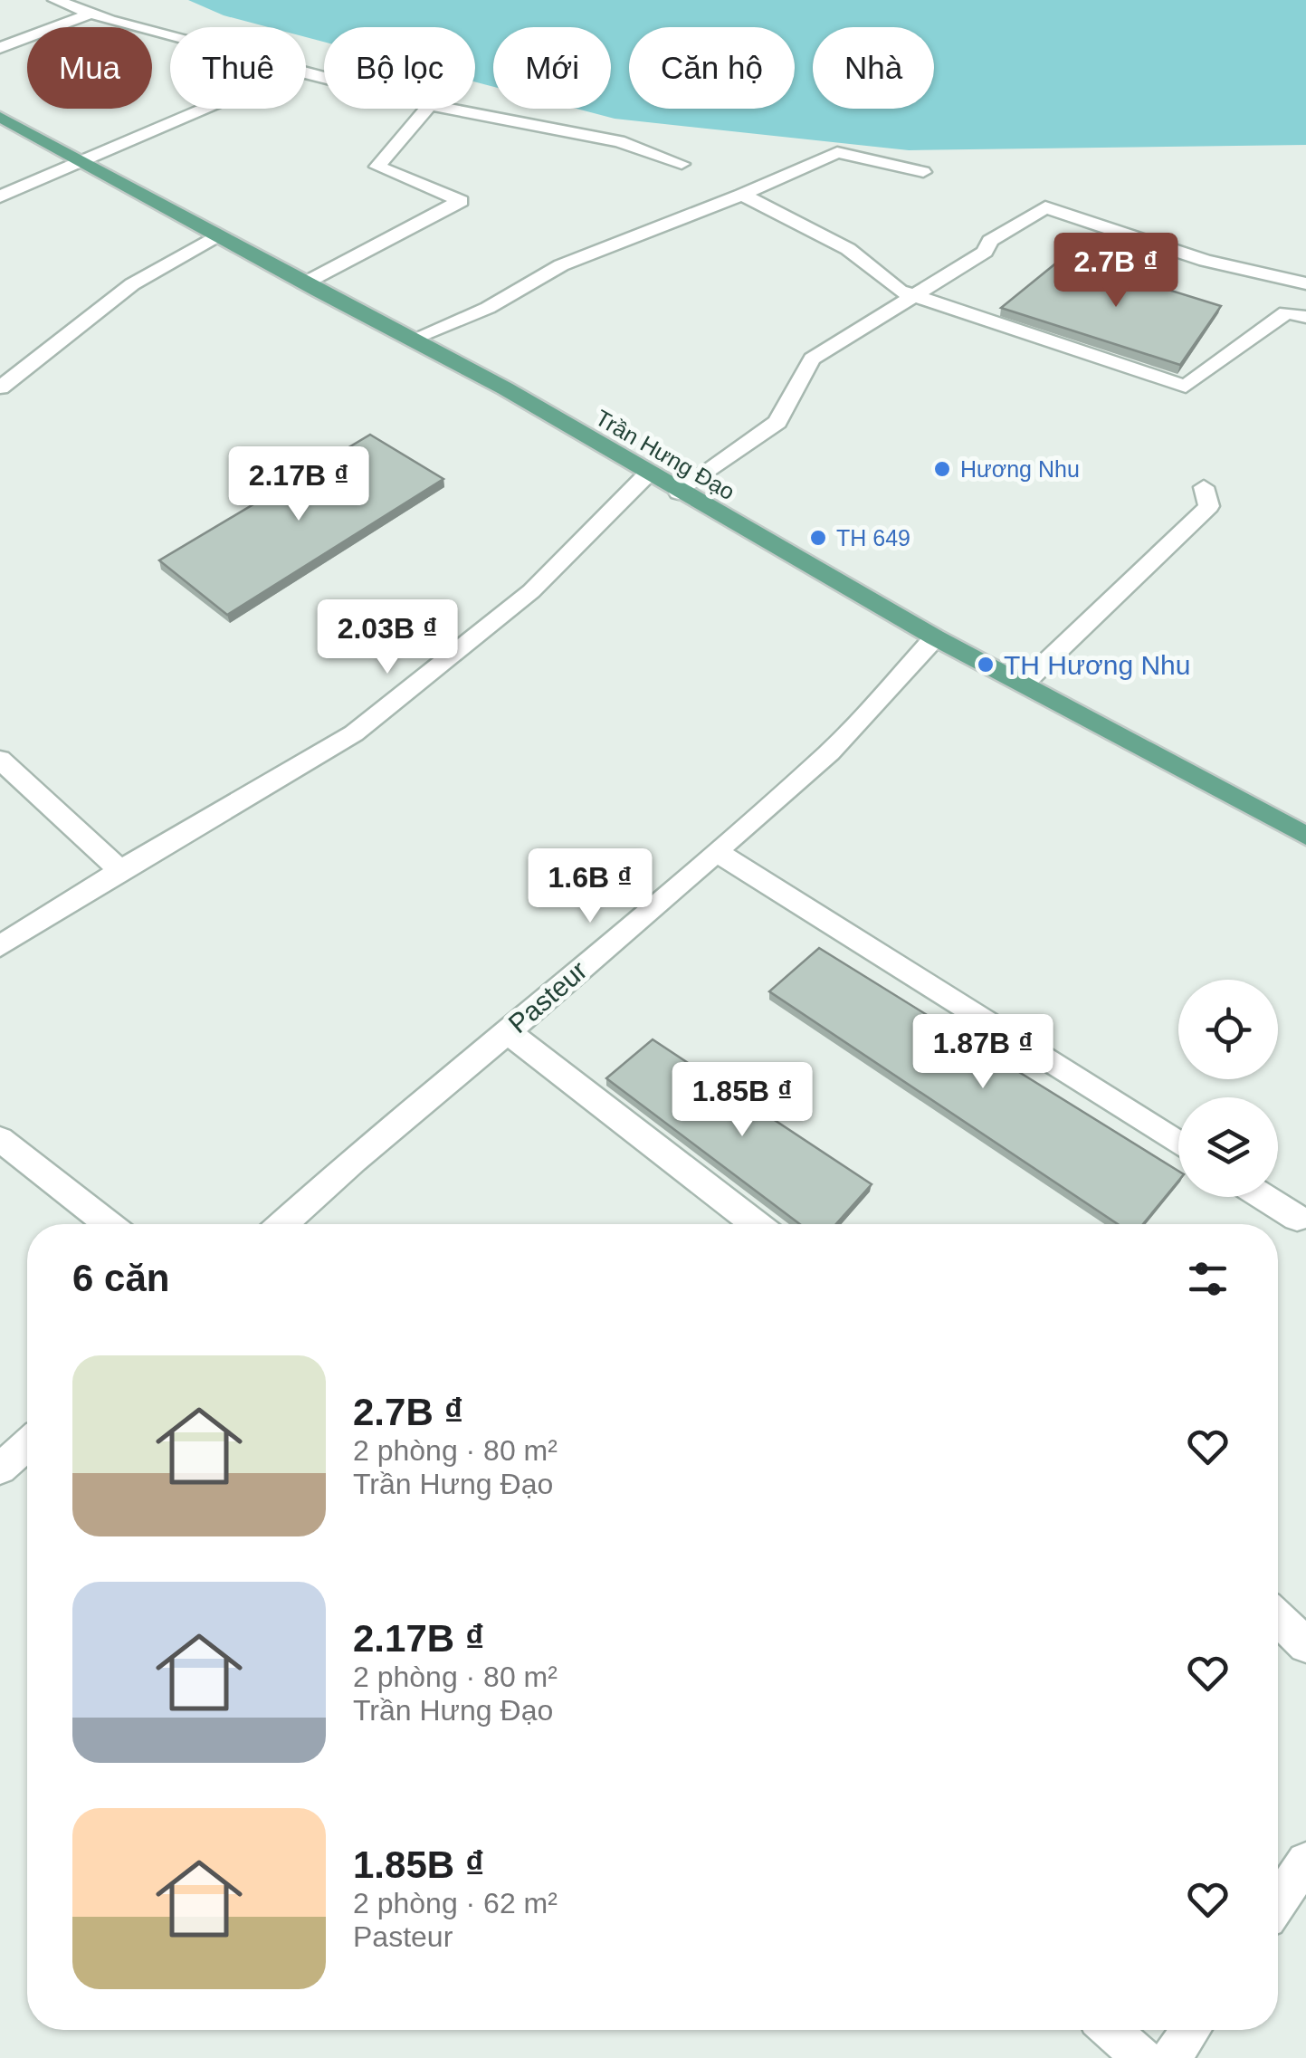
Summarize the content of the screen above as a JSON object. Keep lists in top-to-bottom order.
{
  "streets": {
    "main road": ["Trần Hưng Đạo"],
    "street": ["Pasteur"]
  },
  "crossings": [
    ["Trần Hưng Đạo", "Pasteur"]
  ],
  "places": ["Hương Nhu", "TH 649", "TH Hương Nhu"],
  "page": {
    "chip": [
      "Mua",
      "Thuê",
      "Bộ lọc",
      "Mới",
      "Căn hộ",
      "Nhà"
    ],
    "price": [
      "2.7B ₫",
      "2.17B ₫",
      "2.03B ₫",
      "1.6B ₫",
      "1.87B ₫",
      "1.85B ₫"
    ],
    "heading": "6 căn",
    "list": [
      {
        "name": "2.7B ₫",
        "note": "2 phòng · 80 m² · Trần Hưng Đạo"
      },
      {
        "name": "2.17B ₫",
        "note": "2 phòng · 80 m² · Trần Hưng Đạo"
      },
      {
        "name": "1.85B ₫",
        "note": "2 phòng · 62 m² · Pasteur"
      }
    ]
  }
}
